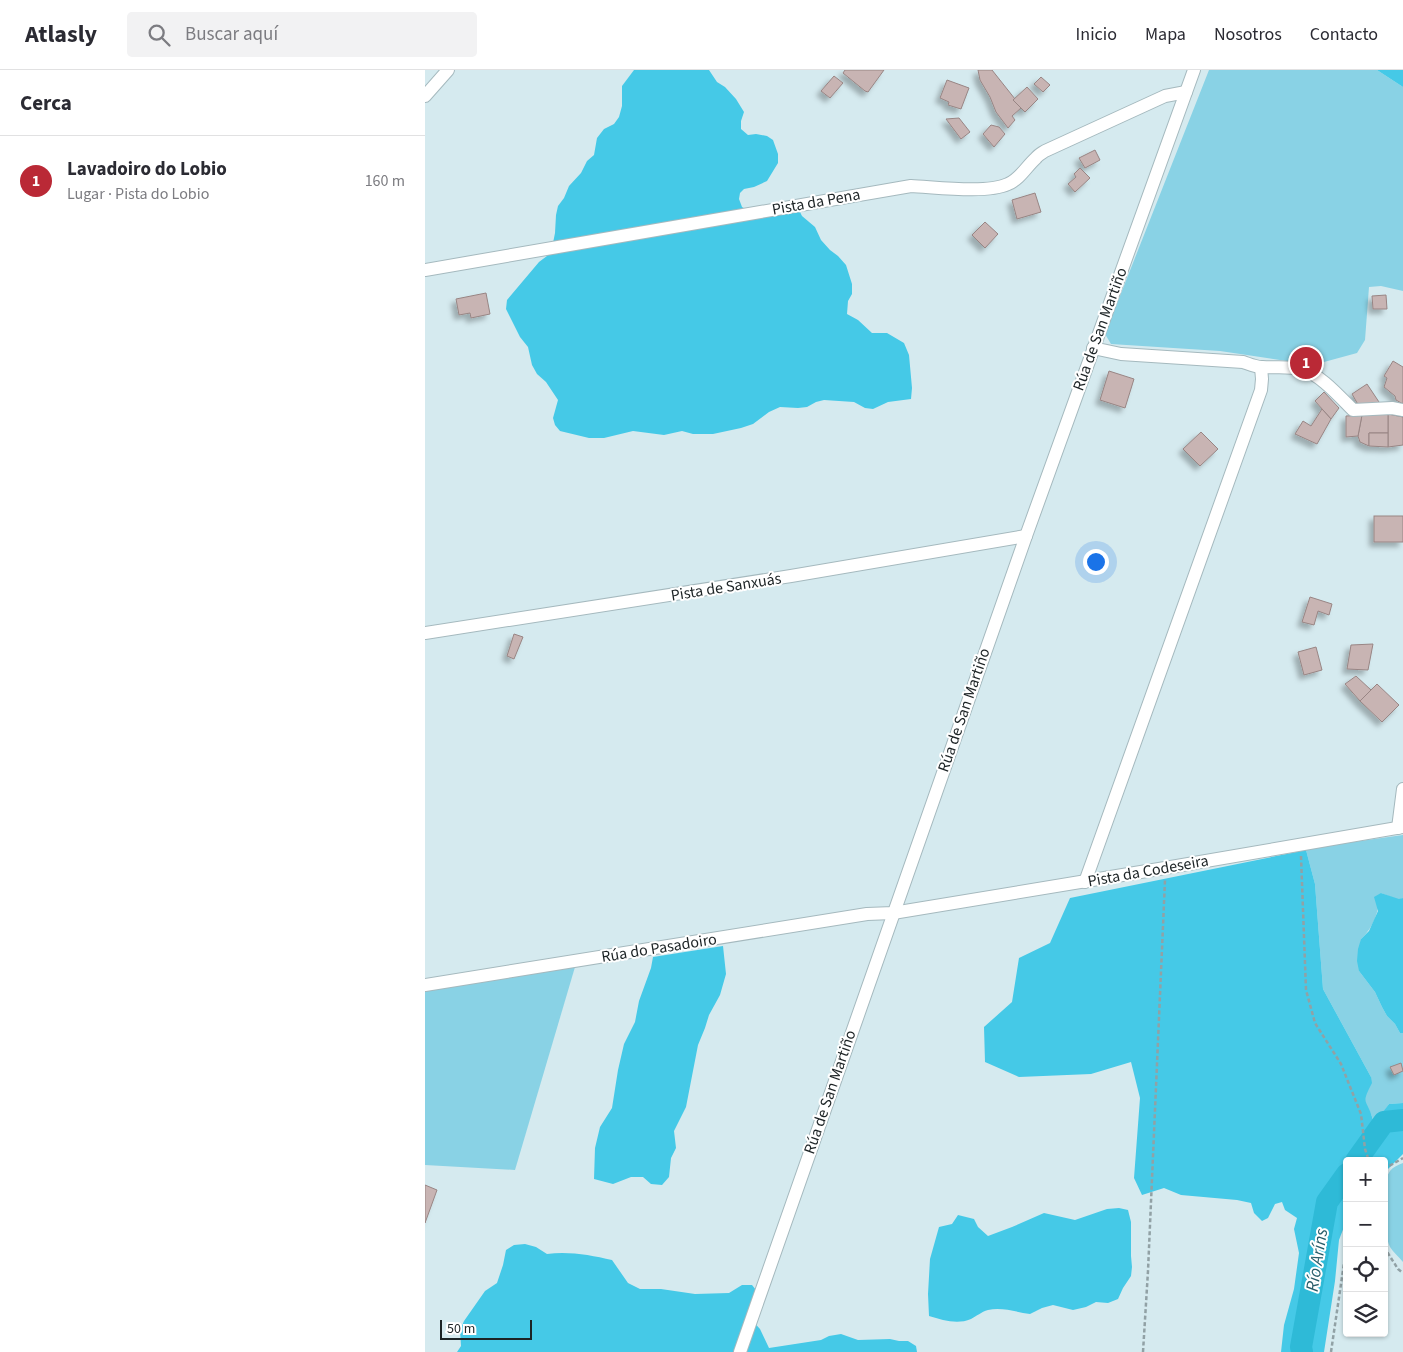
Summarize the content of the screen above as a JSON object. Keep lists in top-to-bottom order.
{
  "streets": {
    "street": [
      "Pista da Pena",
      "Rúa de San Martiño",
      "Pista de Sanxuás",
      "Pista da Codeseira",
      "Rúa do Pasadoiro"
    ]
  },
  "crossings": [
    ["Pista da Pena", "Rúa de San Martiño"],
    ["Rúa de San Martiño", "Pista de Sanxuás"],
    ["Rúa de San Martiño", "Pista da Codeseira"],
    ["Rúa de San Martiño", "Rúa do Pasadoiro"],
    ["Pista da Codeseira", "Rúa do Pasadoiro"]
  ],
  "water": ["Río Aríns"],
  "scale_bar": "50 m",
  "page": {
    "header": "Atlasly",
    "search": "Buscar aquí",
    "nav": [
      "Inicio",
      "Mapa",
      "Nosotros",
      "Contacto"
    ],
    "heading": "Cerca",
    "list": [
      {
        "mark": "1",
        "name": "Lavadoiro do Lobio",
        "note": "Lugar · Pista do Lobio",
        "value": "160 m"
      }
    ],
    "pins": "1",
    "map_buttons": ["+", "−"],
    "scale": "50 m"
  }
}
